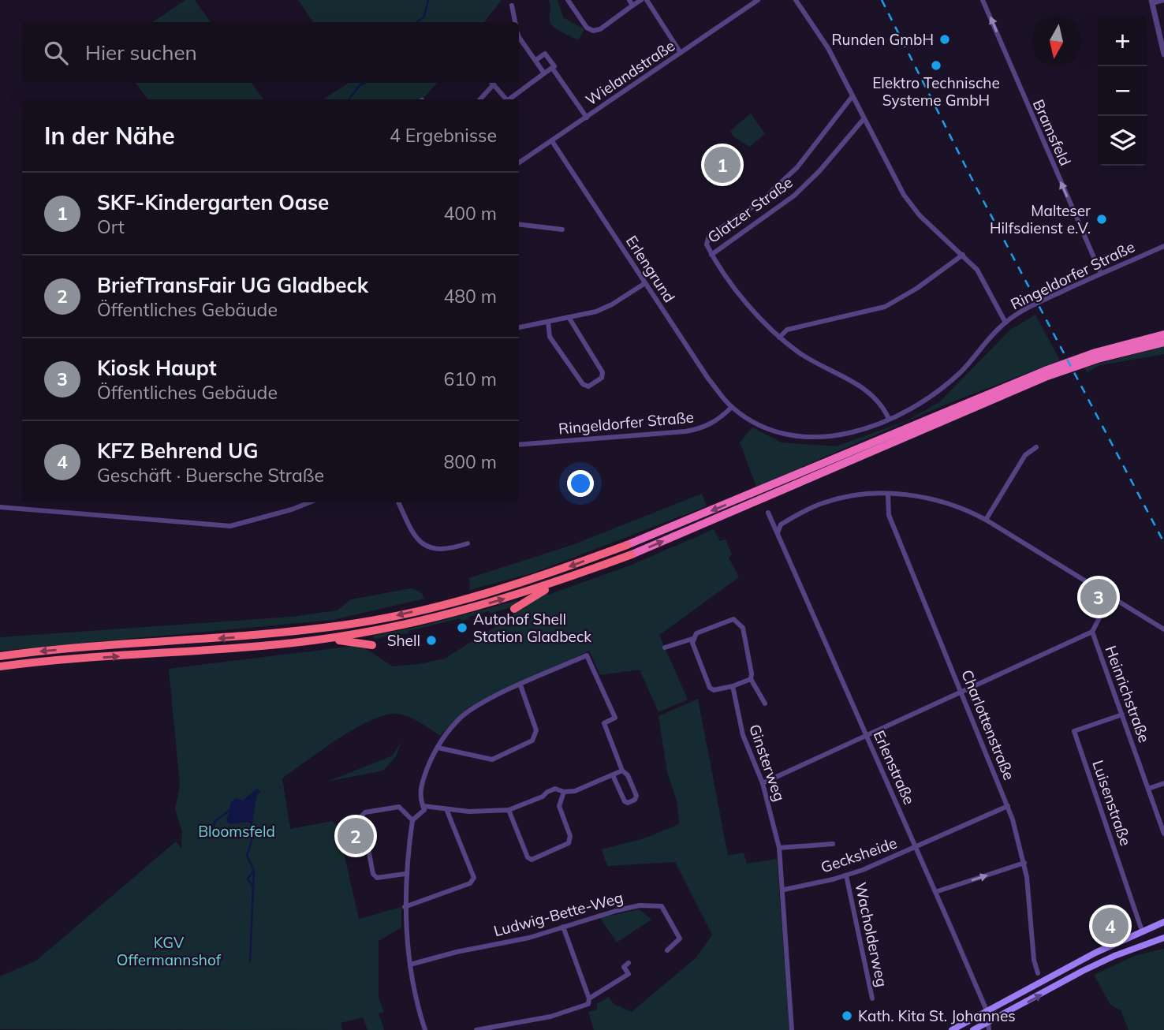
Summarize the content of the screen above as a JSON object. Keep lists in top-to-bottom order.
{
  "streets": {
    "street": [
      "Wielandstraße",
      "Bramsfeld",
      "Glatzer Straße",
      "Erlengrund",
      "Ringeldorfer Straße",
      "Heinrichstraße",
      "Charlottenstraße",
      "Ginsterweg",
      "Erlenstraße",
      "Luisenstraße",
      "Gecksheide",
      "Ludwig-Bette-Weg",
      "Wacholderweg"
    ]
  },
  "crossings": [
    ["Wielandstraße", "Erlengrund"],
    ["Bramsfeld", "Ringeldorfer Straße"],
    ["Erlengrund", "Ringeldorfer Straße"],
    ["Heinrichstraße", "Luisenstraße"],
    ["Charlottenstraße", "Gecksheide"],
    ["Ginsterweg", "Gecksheide"],
    ["Erlenstraße", "Gecksheide"],
    ["Gecksheide", "Wacholderweg"]
  ],
  "one_way": ["Bramsfeld"],
  "parks": ["Bloomsfeld", "KGV Offermannshof"],
  "places": [
    "Runden GmbH",
    "Elektro Technische Systeme GmbH",
    "Malteser Hilfsdienst e.V.",
    "Autohof Shell Station Gladbeck",
    "Shell",
    "Kath. Kita St. Johannes"
  ],
  "north": "bottom",
  "page": {
    "map_buttons": ["+", "−"],
    "search": "Hier suchen",
    "heading": ["In der Nähe", "4 Ergebnisse"],
    "pins": [
      "1",
      "3",
      "2",
      "4"
    ],
    "list": [
      {
        "mark": "1",
        "name": "SKF-Kindergarten Oase",
        "note": "Ort",
        "value": "400 m"
      },
      {
        "mark": "2",
        "name": "BriefTransFair UG Gladbeck",
        "note": "Öffentliches Gebäude",
        "value": "480 m"
      },
      {
        "mark": "3",
        "name": "Kiosk Haupt",
        "note": "Öffentliches Gebäude",
        "value": "610 m"
      },
      {
        "mark": "4",
        "name": "KFZ Behrend UG",
        "note": "Geschäft · Buersche Straße",
        "value": "800 m"
      }
    ]
  }
}
